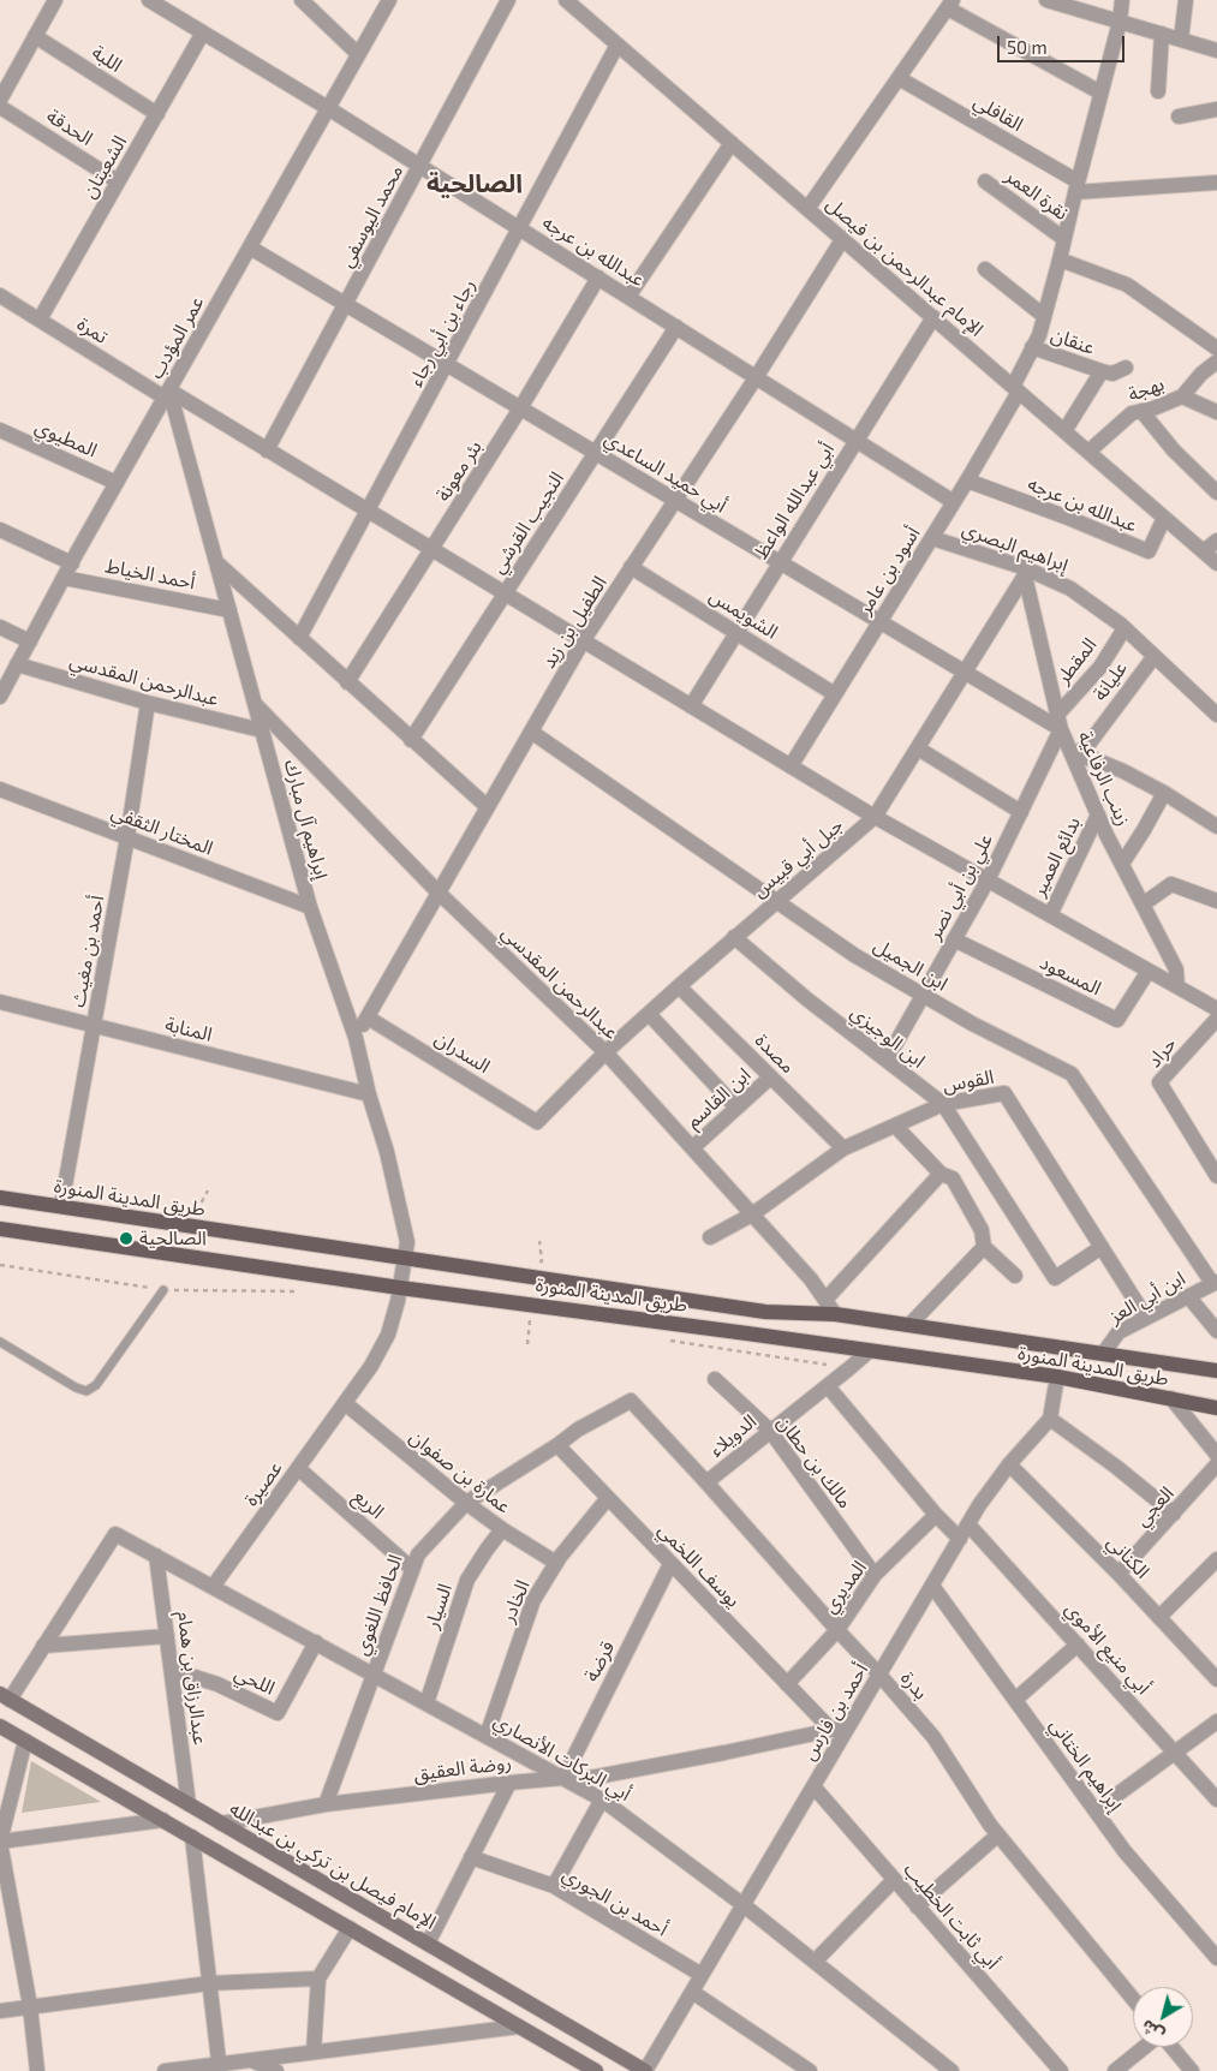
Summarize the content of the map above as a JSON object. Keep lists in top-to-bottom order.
{
  "streets": {
    "main road": ["طريق المدينة المنورة", "الإمام فيصل بن تركي بن عبدالله"],
    "street": [
      "اللبة",
      "القافلي",
      "الحدقة",
      "الشعبتان",
      "نقرة العمر",
      "محمد اليوسفي",
      "عبدالله بن عرجه",
      "الإمام عبدالرحمن بن فيصل",
      "تمرة",
      "رجاء بن أبي رجاء",
      "عمر المؤدب",
      "عنقان",
      "بهجة",
      "المطيوي",
      "بئر معونة",
      "أبي حميد الساعدي",
      "أبي عبدالله الواعظ",
      "النجيب القرشي",
      "إبراهيم البصري",
      "أسود بن عامر",
      "أحمد الخياط",
      "الشويمس",
      "الطفيل بن زيد",
      "المقطر",
      "عبدالرحمن المقدسي",
      "عليانة",
      "زينب الرفاعية",
      "إبراهيم آل مبارك",
      "المختار الثقفي",
      "بدائع العمير",
      "جبل أبي قبيس",
      "علي بن أبي نصر",
      "أحمد بن مغيث",
      "ابن الجميل",
      "المسعود",
      "المنابة",
      "ابن الوجيزي",
      "السدران",
      "حراد",
      "مصدة",
      "القوس",
      "ابن القاسم",
      "ابن أبي العز",
      "الدويلاء",
      "مالك بن حطان",
      "عمارة بن صفوان",
      "عصيرة",
      "الريع",
      "العجي",
      "الكناني",
      "يوسف اللخمي",
      "المديري",
      "الخادر",
      "الحافظ اللغوي",
      "السيار",
      "أبي منيع الأموي",
      "قرضة",
      "عبدالرزاق بن همام",
      "اللحي",
      "بدرة",
      "أحمد بن فارس",
      "أبي البركات الأنصاري",
      "إبراهيم الختاني",
      "روضة العقيق",
      "أحمد بن الجوري",
      "أبي ثابت الخطيب"
    ]
  },
  "crossings": [
    ["اللبة", "الشعبتان"],
    ["القافلي", "أسود بن عامر"],
    ["الحدقة", "الشعبتان"],
    ["الشعبتان", "عبدالله بن عرجه"],
    ["الشعبتان", "تمرة"],
    ["نقرة العمر", "أسود بن عامر"],
    ["محمد اليوسفي", "عبدالله بن عرجه"],
    ["محمد اليوسفي", "تمرة"],
    ["محمد اليوسفي", "أبي حميد الساعدي"],
    ["عبدالله بن عرجه", "الإمام عبدالرحمن بن فيصل"],
    ["عبدالله بن عرجه", "رجاء بن أبي رجاء"],
    ["عبدالله بن عرجه", "عمر المؤدب"],
    ["عبدالله بن عرجه", "بئر معونة"],
    ["عبدالله بن عرجه", "أبي عبدالله الواعظ"],
    ["عبدالله بن عرجه", "النجيب القرشي"],
    ["عبدالله بن عرجه", "أسود بن عامر"],
    ["عبدالله بن عرجه", "الطفيل بن زيد"],
    ["الإمام عبدالرحمن بن فيصل", "رجاء بن أبي رجاء"],
    ["الإمام عبدالرحمن بن فيصل", "عنقان"],
    ["الإمام عبدالرحمن بن فيصل", "بهجة"],
    ["الإمام عبدالرحمن بن فيصل", "أبي عبدالله الواعظ"],
    ["الإمام عبدالرحمن بن فيصل", "أسود بن عامر"],
    ["الإمام عبدالرحمن بن فيصل", "الطفيل بن زيد"],
    ["تمرة", "رجاء بن أبي رجاء"],
    ["تمرة", "عمر المؤدب"],
    ["تمرة", "بئر معونة"],
    ["تمرة", "أبي عبدالله الواعظ"],
    ["تمرة", "النجيب القرشي"],
    ["تمرة", "أسود بن عامر"],
    ["تمرة", "الطفيل بن زيد"],
    ["تمرة", "زينب الرفاعية"],
    ["تمرة", "إبراهيم آل مبارك"],
    ["تمرة", "بدائع العمير"],
    ["تمرة", "جبل أبي قبيس"],
    ["تمرة", "علي بن أبي نصر"],
    ["تمرة", "المسعود"],
    ["رجاء بن أبي رجاء", "أبي حميد الساعدي"],
    ["عمر المؤدب", "المطيوي"],
    ["عمر المؤدب", "أبي حميد الساعدي"],
    ["عمر المؤدب", "أحمد الخياط"],
    ["عمر المؤدب", "عبدالرحمن المقدسي"],
    ["عمر المؤدب", "إبراهيم آل مبارك"],
    ["عنقان", "أسود بن عامر"],
    ["بئر معونة", "أبي حميد الساعدي"],
    ["أبي حميد الساعدي", "أبي عبدالله الواعظ"],
    ["أبي حميد الساعدي", "النجيب القرشي"],
    ["أبي حميد الساعدي", "أسود بن عامر"],
    ["أبي حميد الساعدي", "الطفيل بن زيد"],
    ["أبي حميد الساعدي", "المقطر"],
    ["أبي حميد الساعدي", "زينب الرفاعية"],
    ["أبي حميد الساعدي", "جبل أبي قبيس"],
    ["أبي حميد الساعدي", "علي بن أبي نصر"],
    ["أبي عبدالله الواعظ", "الشويمس"],
    ["إبراهيم البصري", "أسود بن عامر"],
    ["إبراهيم البصري", "المقطر"],
    ["إبراهيم البصري", "عليانة"],
    ["أسود بن عامر", "الشويمس"],
    ["أحمد الخياط", "إبراهيم آل مبارك"],
    ["الشويمس", "الطفيل بن زيد"],
    ["الطفيل بن زيد", "عبدالرحمن المقدسي"],
    ["الطفيل بن زيد", "إبراهيم آل مبارك"],
    ["الطفيل بن زيد", "ابن الجميل"],
    ["الطفيل بن زيد", "السدران"],
    ["المقطر", "زينب الرفاعية"],
    ["المقطر", "علي بن أبي نصر"],
    ["عبدالرحمن المقدسي", "إبراهيم آل مبارك"],
    ["عبدالرحمن المقدسي", "جبل أبي قبيس"],
    ["عبدالرحمن المقدسي", "أحمد بن مغيث"],
    ["عبدالرحمن المقدسي", "القوس"],
    ["عبدالرحمن المقدسي", "ابن القاسم"],
    ["عبدالرحمن المقدسي", "طريق المدينة المنورة"],
    ["عليانة", "زينب الرفاعية"],
    ["زينب الرفاعية", "بدائع العمير"],
    ["زينب الرفاعية", "جبل أبي قبيس"],
    ["زينب الرفاعية", "علي بن أبي نصر"],
    ["إبراهيم آل مبارك", "المختار الثقفي"],
    ["إبراهيم آل مبارك", "المنابة"],
    ["إبراهيم آل مبارك", "طريق المدينة المنورة"],
    ["إبراهيم آل مبارك", "عصيرة"],
    ["المختار الثقفي", "أحمد بن مغيث"],
    ["جبل أبي قبيس", "ابن الجميل"],
    ["جبل أبي قبيس", "ابن الوجيزي"],
    ["جبل أبي قبيس", "السدران"],
    ["جبل أبي قبيس", "مصدة"],
    ["علي بن أبي نصر", "ابن الجميل"],
    ["علي بن أبي نصر", "المسعود"],
    ["علي بن أبي نصر", "ابن الوجيزي"],
    ["أحمد بن مغيث", "المنابة"],
    ["أحمد بن مغيث", "طريق المدينة المنورة"],
    ["ابن الجميل", "ابن أبي العز"],
    ["ابن الوجيزي", "القوس"],
    ["مصدة", "القوس"],
    ["مصدة", "ابن القاسم"],
    ["القوس", "ابن أبي العز"],
    ["طريق المدينة المنورة", "ابن أبي العز"],
    ["طريق المدينة المنورة", "الدويلاء"],
    ["طريق المدينة المنورة", "عصيرة"],
    ["الدويلاء", "مالك بن حطان"],
    ["الدويلاء", "بدرة"],
    ["مالك بن حطان", "المديري"],
    ["عمارة بن صفوان", "عصيرة"],
    ["عمارة بن صفوان", "الخادر"],
    ["عمارة بن صفوان", "الحافظ اللغوي"],
    ["عمارة بن صفوان", "السيار"],
    ["عصيرة", "الريع"],
    ["عصيرة", "أبي البركات الأنصاري"],
    ["الريع", "الحافظ اللغوي"],
    ["العجي", "الكناني"],
    ["الكناني", "أحمد بن فارس"],
    ["يوسف اللخمي", "المديري"],
    ["يوسف اللخمي", "الخادر"],
    ["يوسف اللخمي", "الحافظ اللغوي"],
    ["يوسف اللخمي", "قرضة"],
    ["يوسف اللخمي", "بدرة"],
    ["يوسف اللخمي", "روضة العقيق"],
    ["المديري", "بدرة"],
    ["الخادر", "أبي البركات الأنصاري"],
    ["الحافظ اللغوي", "بدرة"],
    ["الحافظ اللغوي", "أبي البركات الأنصاري"],
    ["الحافظ اللغوي", "روضة العقيق"],
    ["السيار", "أبي البركات الأنصاري"],
    ["أبي منيع الأموي", "أحمد بن فارس"],
    ["قرضة", "أبي البركات الأنصاري"],
    ["قرضة", "روضة العقيق"],
    ["عبدالرزاق بن همام", "اللحي"],
    ["عبدالرزاق بن همام", "أبي البركات الأنصاري"],
    ["عبدالرزاق بن همام", "الإمام فيصل بن تركي بن عبدالله"],
    ["اللحي", "أبي البركات الأنصاري"],
    ["بدرة", "أحمد بن فارس"],
    ["أحمد بن فارس", "أبي البركات الأنصاري"],
    ["أحمد بن فارس", "إبراهيم الختاني"],
    ["أحمد بن فارس", "روضة العقيق"],
    ["أحمد بن فارس", "الإمام فيصل بن تركي بن عبدالله"],
    ["أحمد بن فارس", "أحمد بن الجوري"],
    ["أحمد بن فارس", "أبي ثابت الخطيب"],
    ["أبي البركات الأنصاري", "روضة العقيق"],
    ["روضة العقيق", "الإمام فيصل بن تركي بن عبدالله"]
  ],
  "districts": ["الصالحية"],
  "places": ["الصالحية"],
  "scale_bar": "50 m",
  "north": "bottom left"
}
